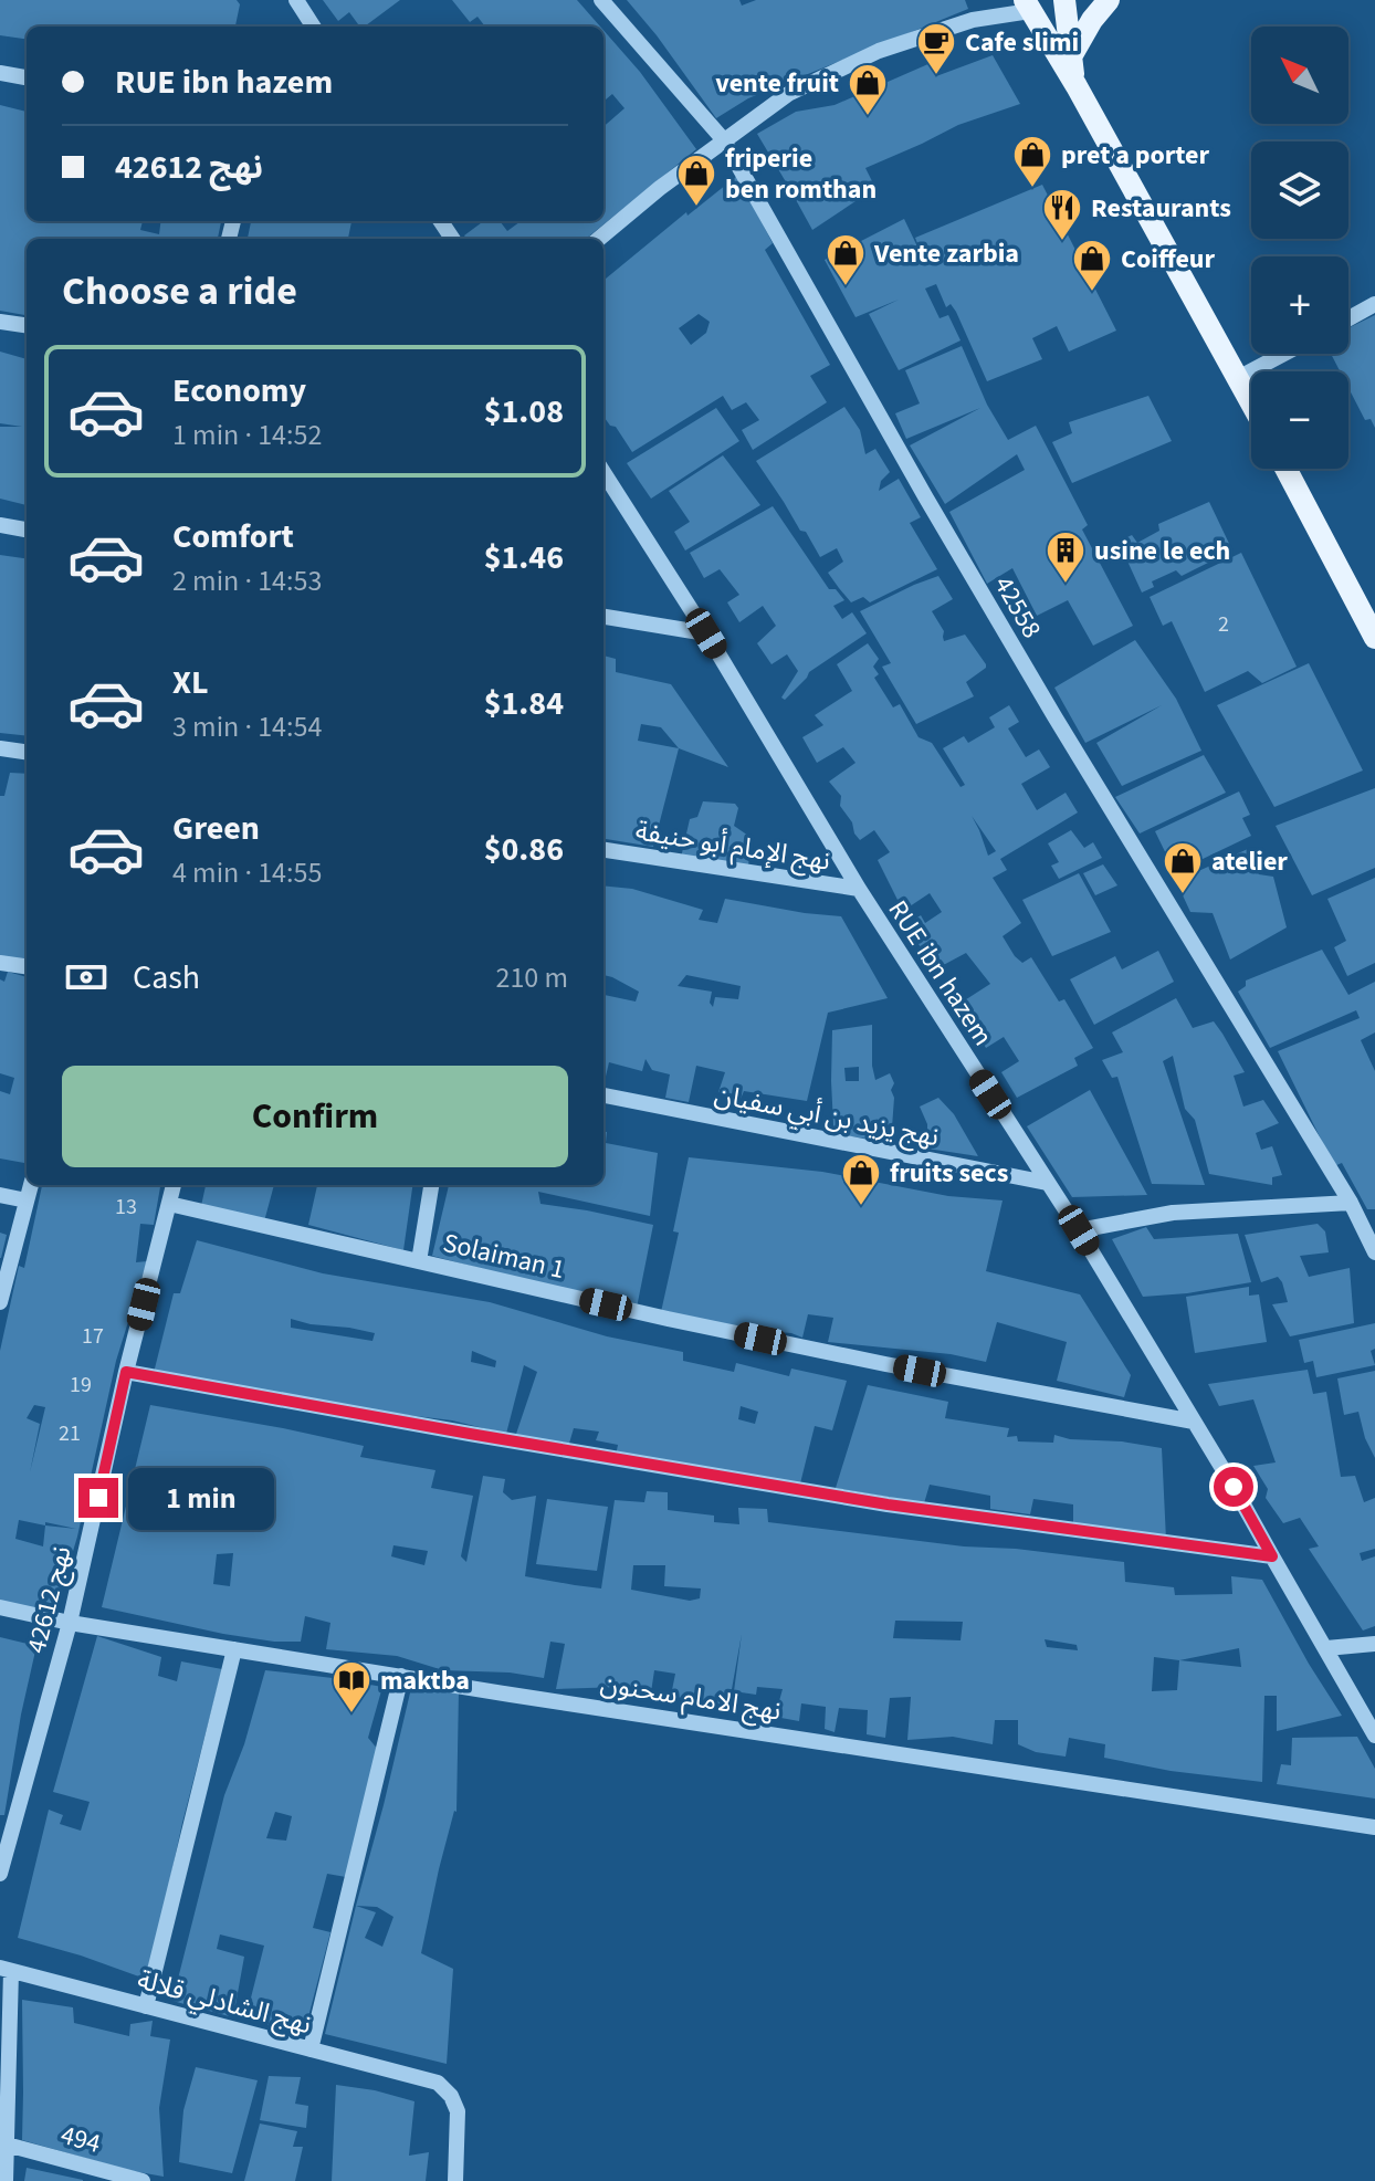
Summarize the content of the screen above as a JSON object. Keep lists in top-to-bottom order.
{
  "streets": {
    "street": [
      "42558",
      "نهج الإمام أبو حنيفة",
      "RUE ibn hazem",
      "نهج يزيد بن أبي سفيان",
      "Solaiman 1",
      "نهج 42612",
      "نهج الامام سحنون",
      "نهج الشادلي قلالة",
      "494"
    ]
  },
  "crossings": [
    ["نهج الإمام أبو حنيفة", "RUE ibn hazem"],
    ["RUE ibn hazem", "نهج يزيد بن أبي سفيان"],
    ["RUE ibn hazem", "Solaiman 1"],
    ["Solaiman 1", "نهج 42612"],
    ["نهج 42612", "نهج الامام سحنون"]
  ],
  "places": {
    "cafe": ["Cafe slimi"],
    "shop": [
      "vente fruit",
      "pret a porter",
      "friperie ben romthan",
      "Vente zarbia",
      "Coiffeur",
      "atelier",
      "fruits secs"
    ],
    "restaurant": ["Restaurants"],
    "building": ["usine le ech"],
    "library": ["maktba"]
  },
  "house_numbers": [
    "2",
    "13",
    "17",
    "19",
    "21"
  ],
  "north": "top left",
  "page": {
    "map_buttons": ["+", "−"],
    "banner": ["RUE ibn hazem", "نهج 42612"],
    "heading": "Choose a ride",
    "list": [
      {
        "name": "Economy",
        "note": "1 min · 14:52",
        "value": "$1.08"
      },
      {
        "name": "Comfort",
        "note": "2 min · 14:53",
        "value": "$1.46"
      },
      {
        "name": "XL",
        "note": "3 min · 14:54",
        "value": "$1.84"
      },
      {
        "name": "Green",
        "note": "4 min · 14:55",
        "value": "$0.86"
      }
    ],
    "pay": ["Cash", "210 m"],
    "buttons": "Confirm",
    "bubble": "1 min"
  }
}
